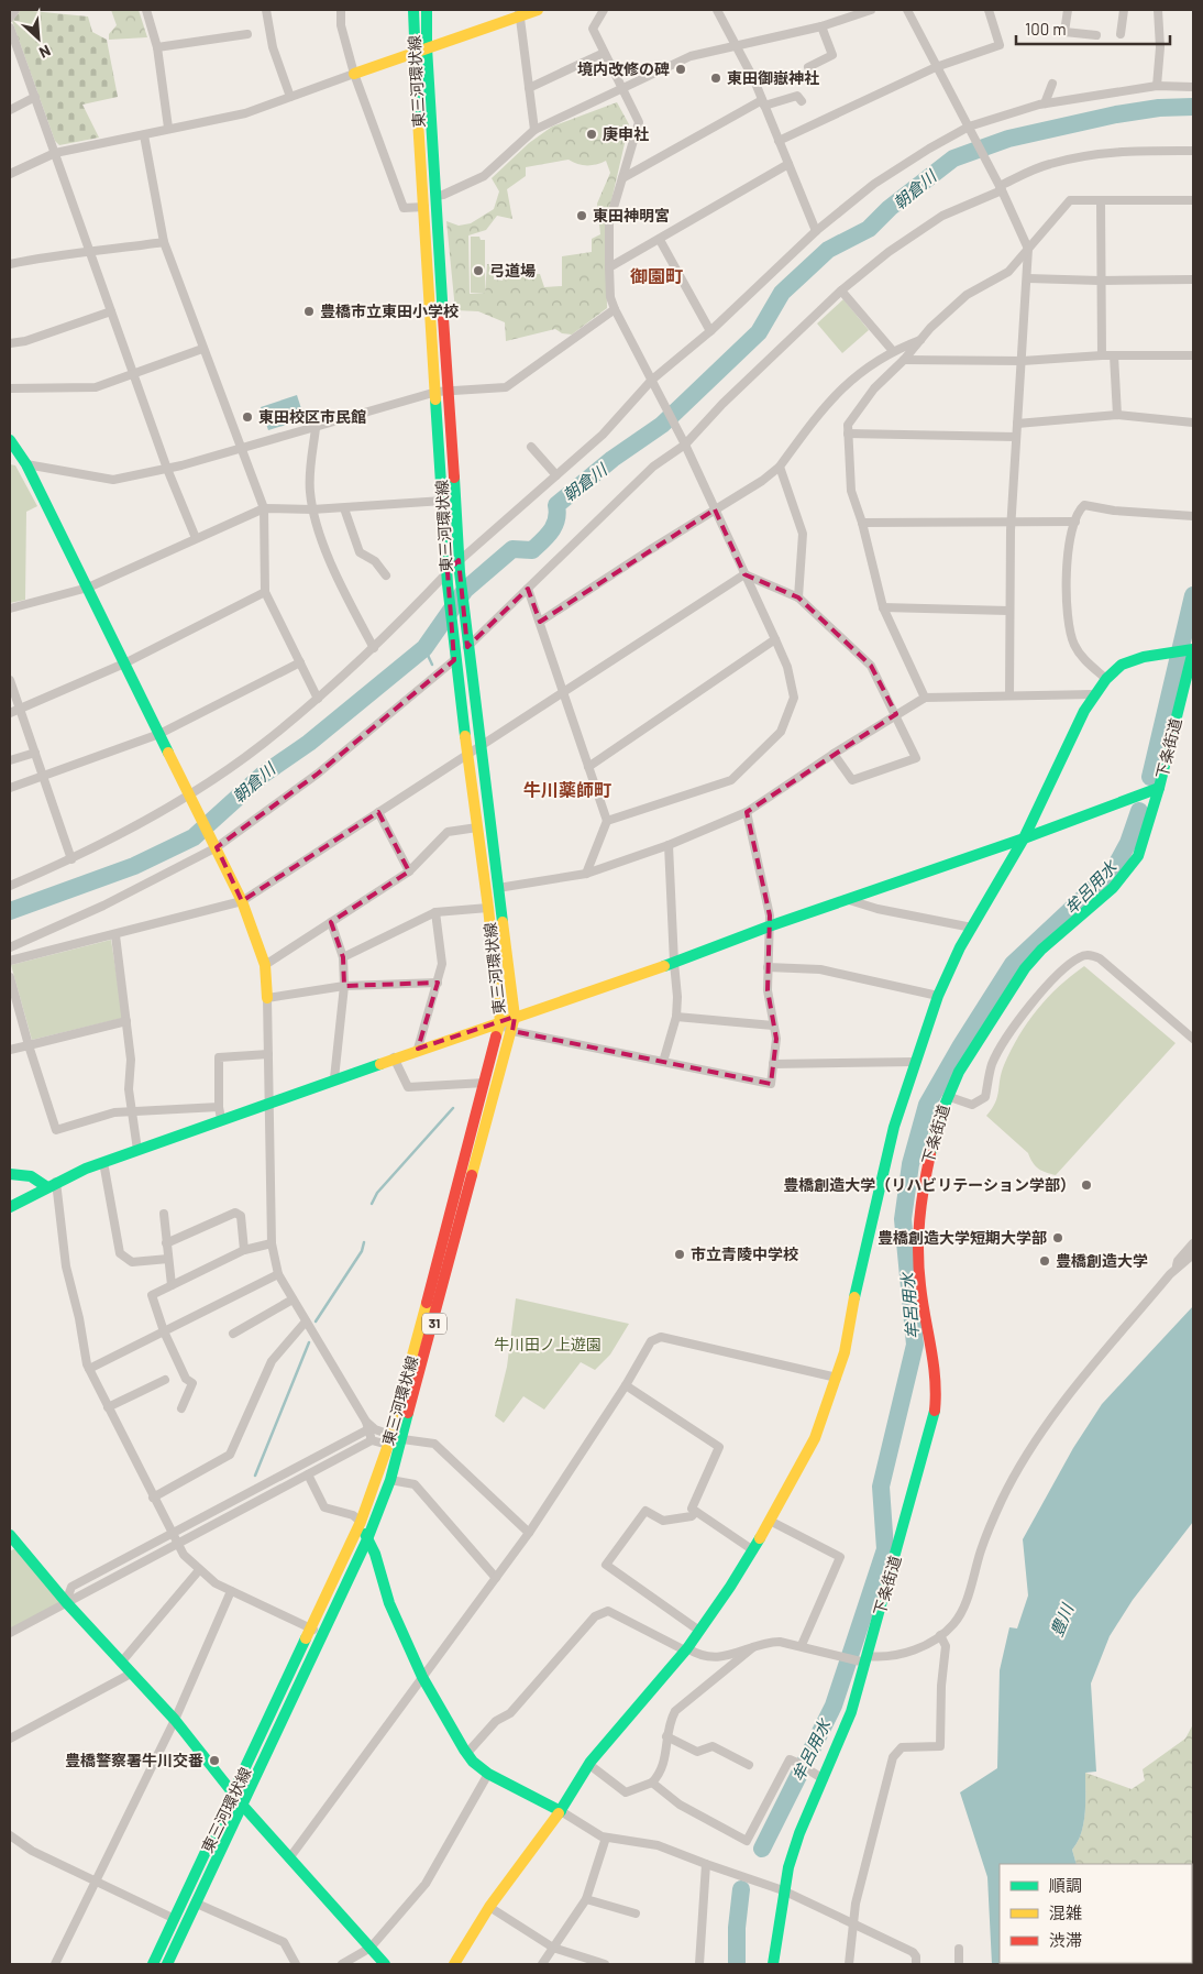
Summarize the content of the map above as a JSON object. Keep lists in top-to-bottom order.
{
  "streets": {
    "main road": ["東三河環状線", "下条街道", "31"]
  },
  "districts": ["御園町", "牛川薬師町"],
  "water": ["朝倉川", "牟呂用水", "豊川"],
  "parks": ["牛川田ノ上遊園"],
  "places": [
    "境内改修の碑",
    "東田御嶽神社",
    "庚申社",
    "東田神明宮",
    "弓道場",
    "豊橋市立東田小学校",
    "東田校区市民館",
    "豊橋創造大学（リハビリテーション学部）",
    "豊橋創造大学短期大学部",
    "市立青陵中学校",
    "豊橋創造大学",
    "豊橋警察署牛川交番"
  ],
  "legend": ["順調", "混雑", "渋滞"],
  "scale_bar": "100 m",
  "north": "bottom right"
}
